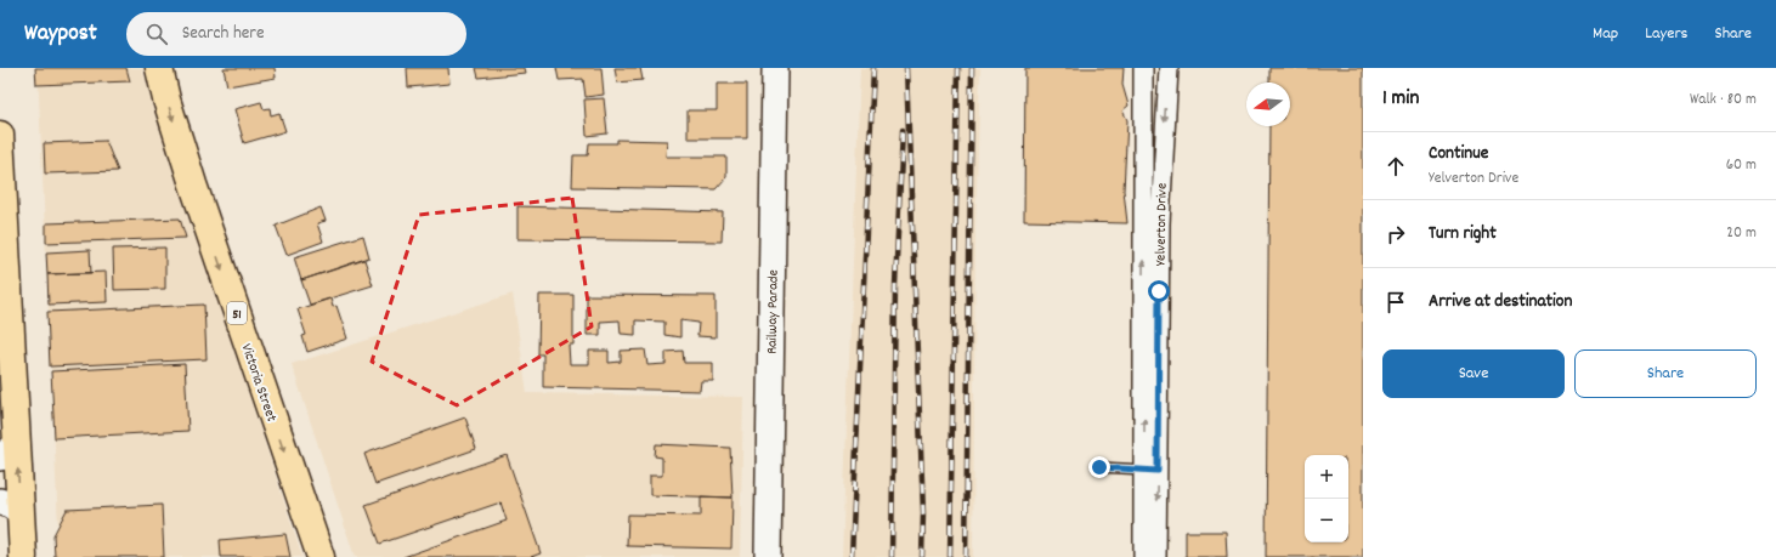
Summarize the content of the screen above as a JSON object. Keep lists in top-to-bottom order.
{
  "streets": {
    "highway": ["51", "Victoria Street"],
    "street": ["Yelverton Drive", "Railway Parade"]
  },
  "north": "left",
  "page": {
    "header": "Waypost",
    "search": "Search here",
    "nav": ["Map", "Layers", "Share"],
    "heading": ["1 min", "Walk · 80 m"],
    "list": [
      ["Continue", "Yelverton Drive", "60 m"],
      ["Turn right", "20 m"],
      "Arrive at destination"
    ],
    "buttons": ["Save", "Share"],
    "map_buttons": ["+", "−"]
  }
}
